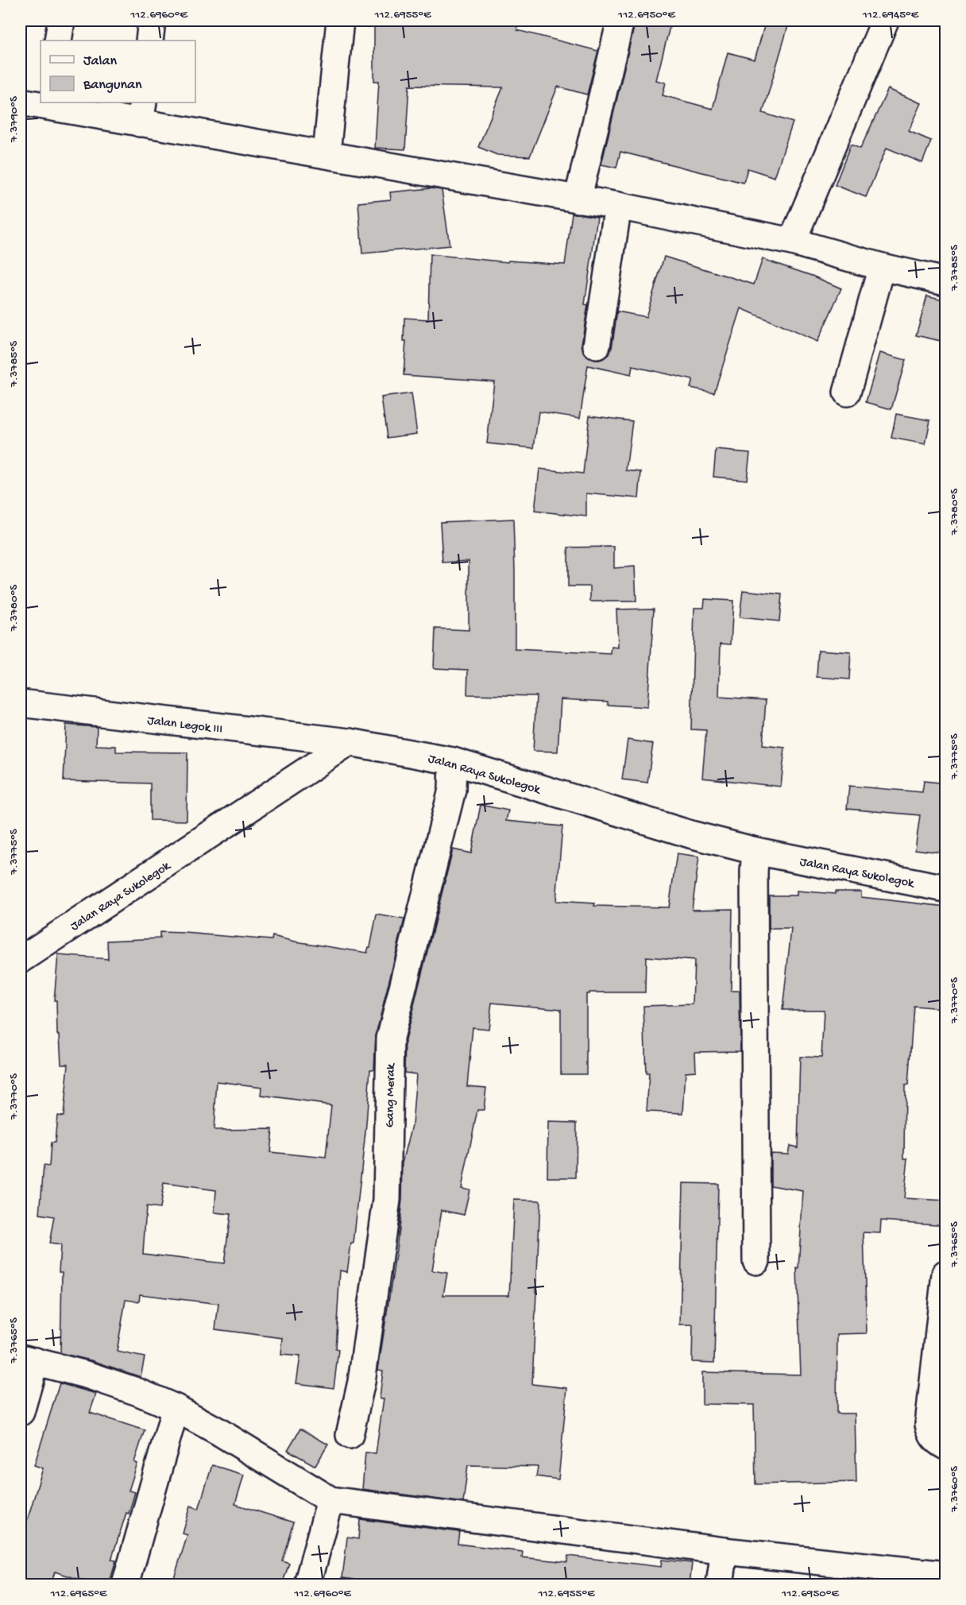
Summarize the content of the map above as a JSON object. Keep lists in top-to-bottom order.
{
  "streets": {
    "street": ["Jalan Legok III", "Jalan Raya Sukolegok", "Gang Merak"]
  },
  "crossings": [
    ["Jalan Legok III", "Jalan Raya Sukolegok"],
    ["Jalan Raya Sukolegok", "Gang Merak"]
  ],
  "legend": ["Jalan", "Bangunan"],
  "coordinates": [
    "112.6960°E",
    "112.6955°E",
    "112.6950°E",
    "112.6945°E",
    "7.3790°S",
    "7.3785°S",
    "7.3780°S",
    "7.3775°S",
    "7.3770°S",
    "7.3765°S",
    "7.3760°S",
    "112.6965°E"
  ]
}
